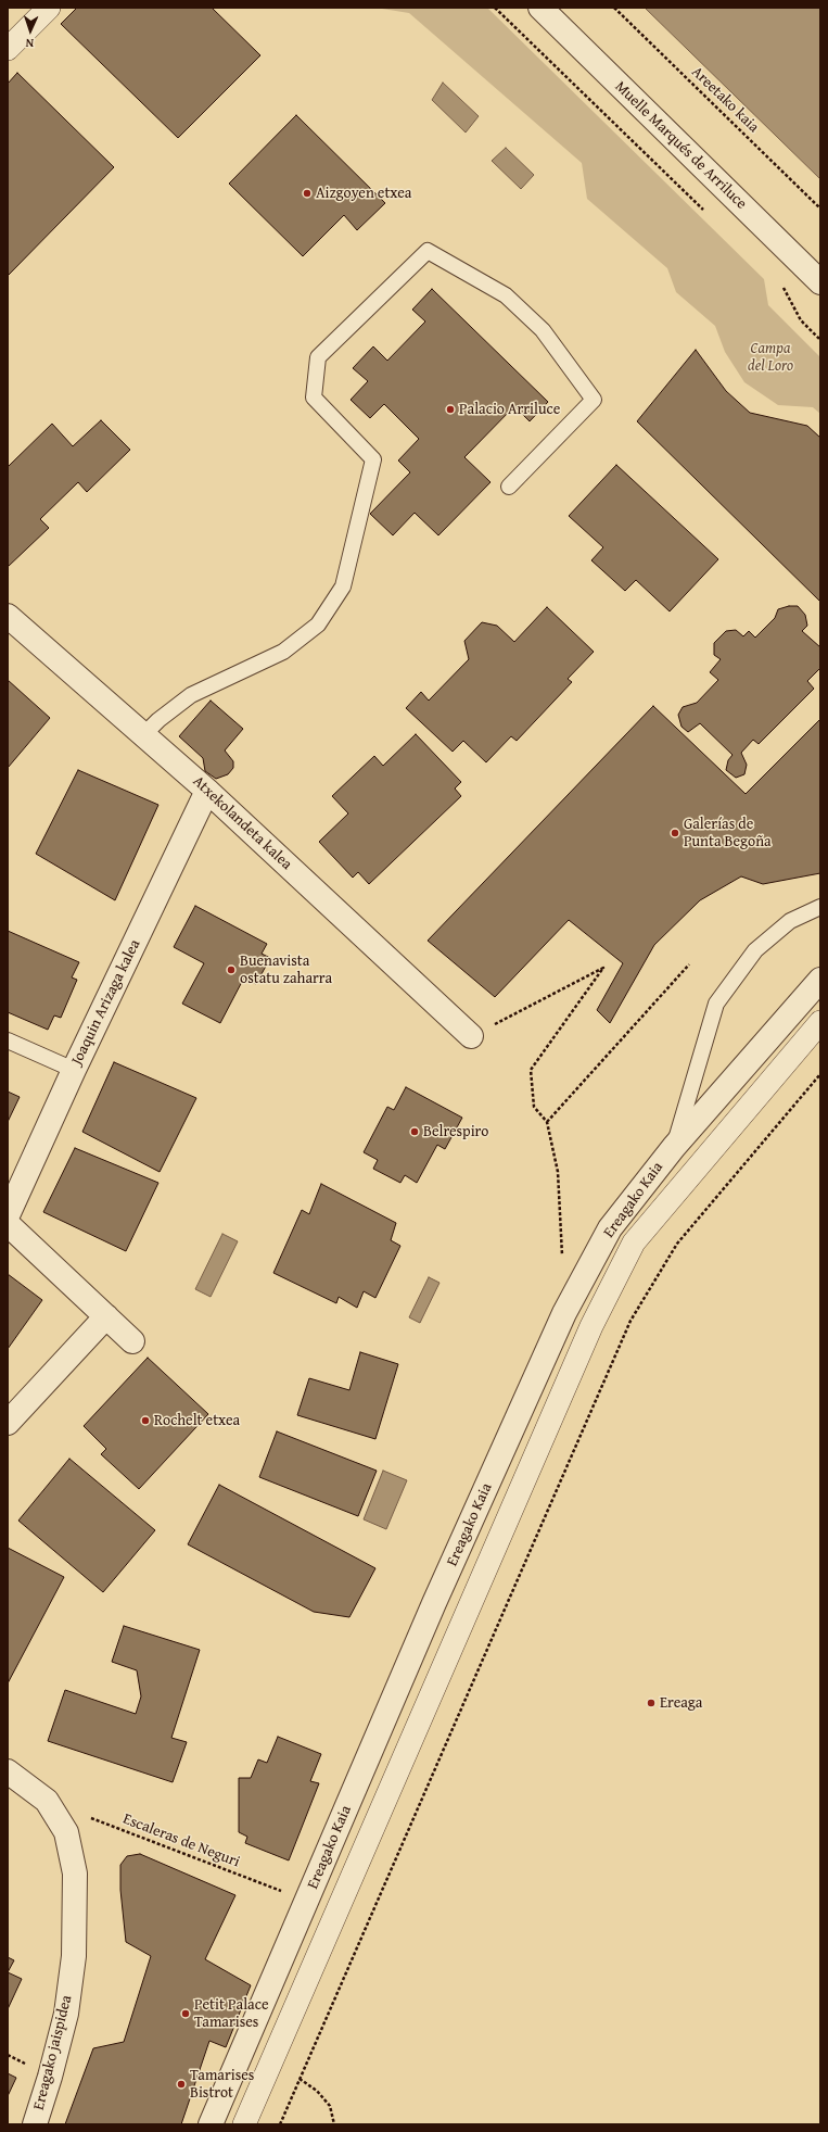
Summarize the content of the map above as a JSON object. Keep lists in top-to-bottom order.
{
  "streets": {
    "street": [
      "Muelle Marqués de Arriluce",
      "Atxekolandeta kalea",
      "Joaquin Arizaga kalea",
      "Ereagako Kaia",
      "Ereagako jaispidea"
    ],
    "path": ["Areetako kaia", "Escaleras de Neguri"]
  },
  "crossings": [
    ["Atxekolandeta kalea", "Joaquin Arizaga kalea"],
    ["Ereagako Kaia", "Escaleras de Neguri"]
  ],
  "parks": ["Campa del Loro"],
  "places": [
    "Aizgoyen etxea",
    "Palacio Arriluce",
    "Galerías de Punta Begoña",
    "Buenavista ostatu zaharra",
    "Belrespiro",
    "Rochelt etxea",
    "Ereaga",
    "Petit Palace Tamarises",
    "Tamarises Bistrot"
  ],
  "north": "bottom"
}
